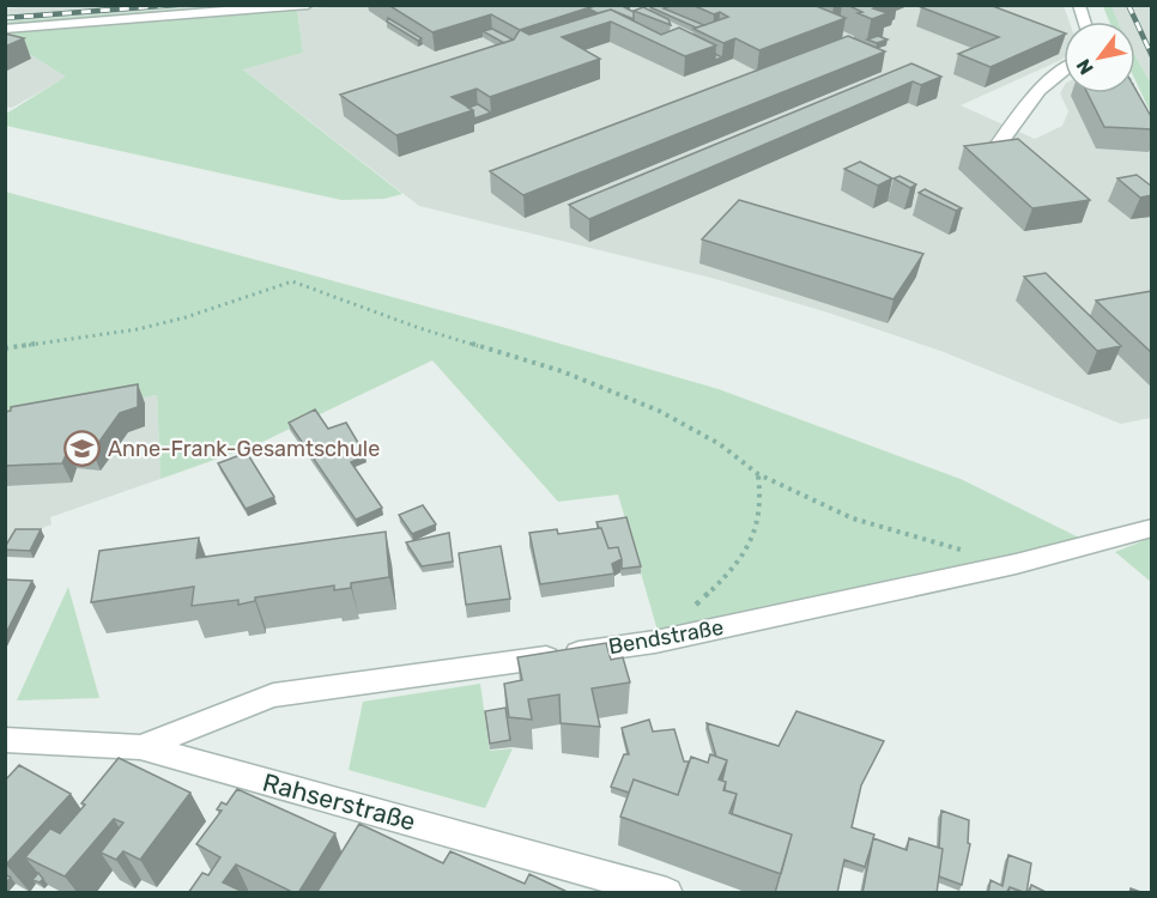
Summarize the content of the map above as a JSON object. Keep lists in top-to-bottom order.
{
  "streets": {
    "street": ["Bendstraße", "Rahserstraße"]
  },
  "crossings": [
    ["Bendstraße", "Rahserstraße"]
  ],
  "places": {
    "school or university": ["Anne-Frank-Gesamtschule"]
  },
  "north": "bottom left"
}
